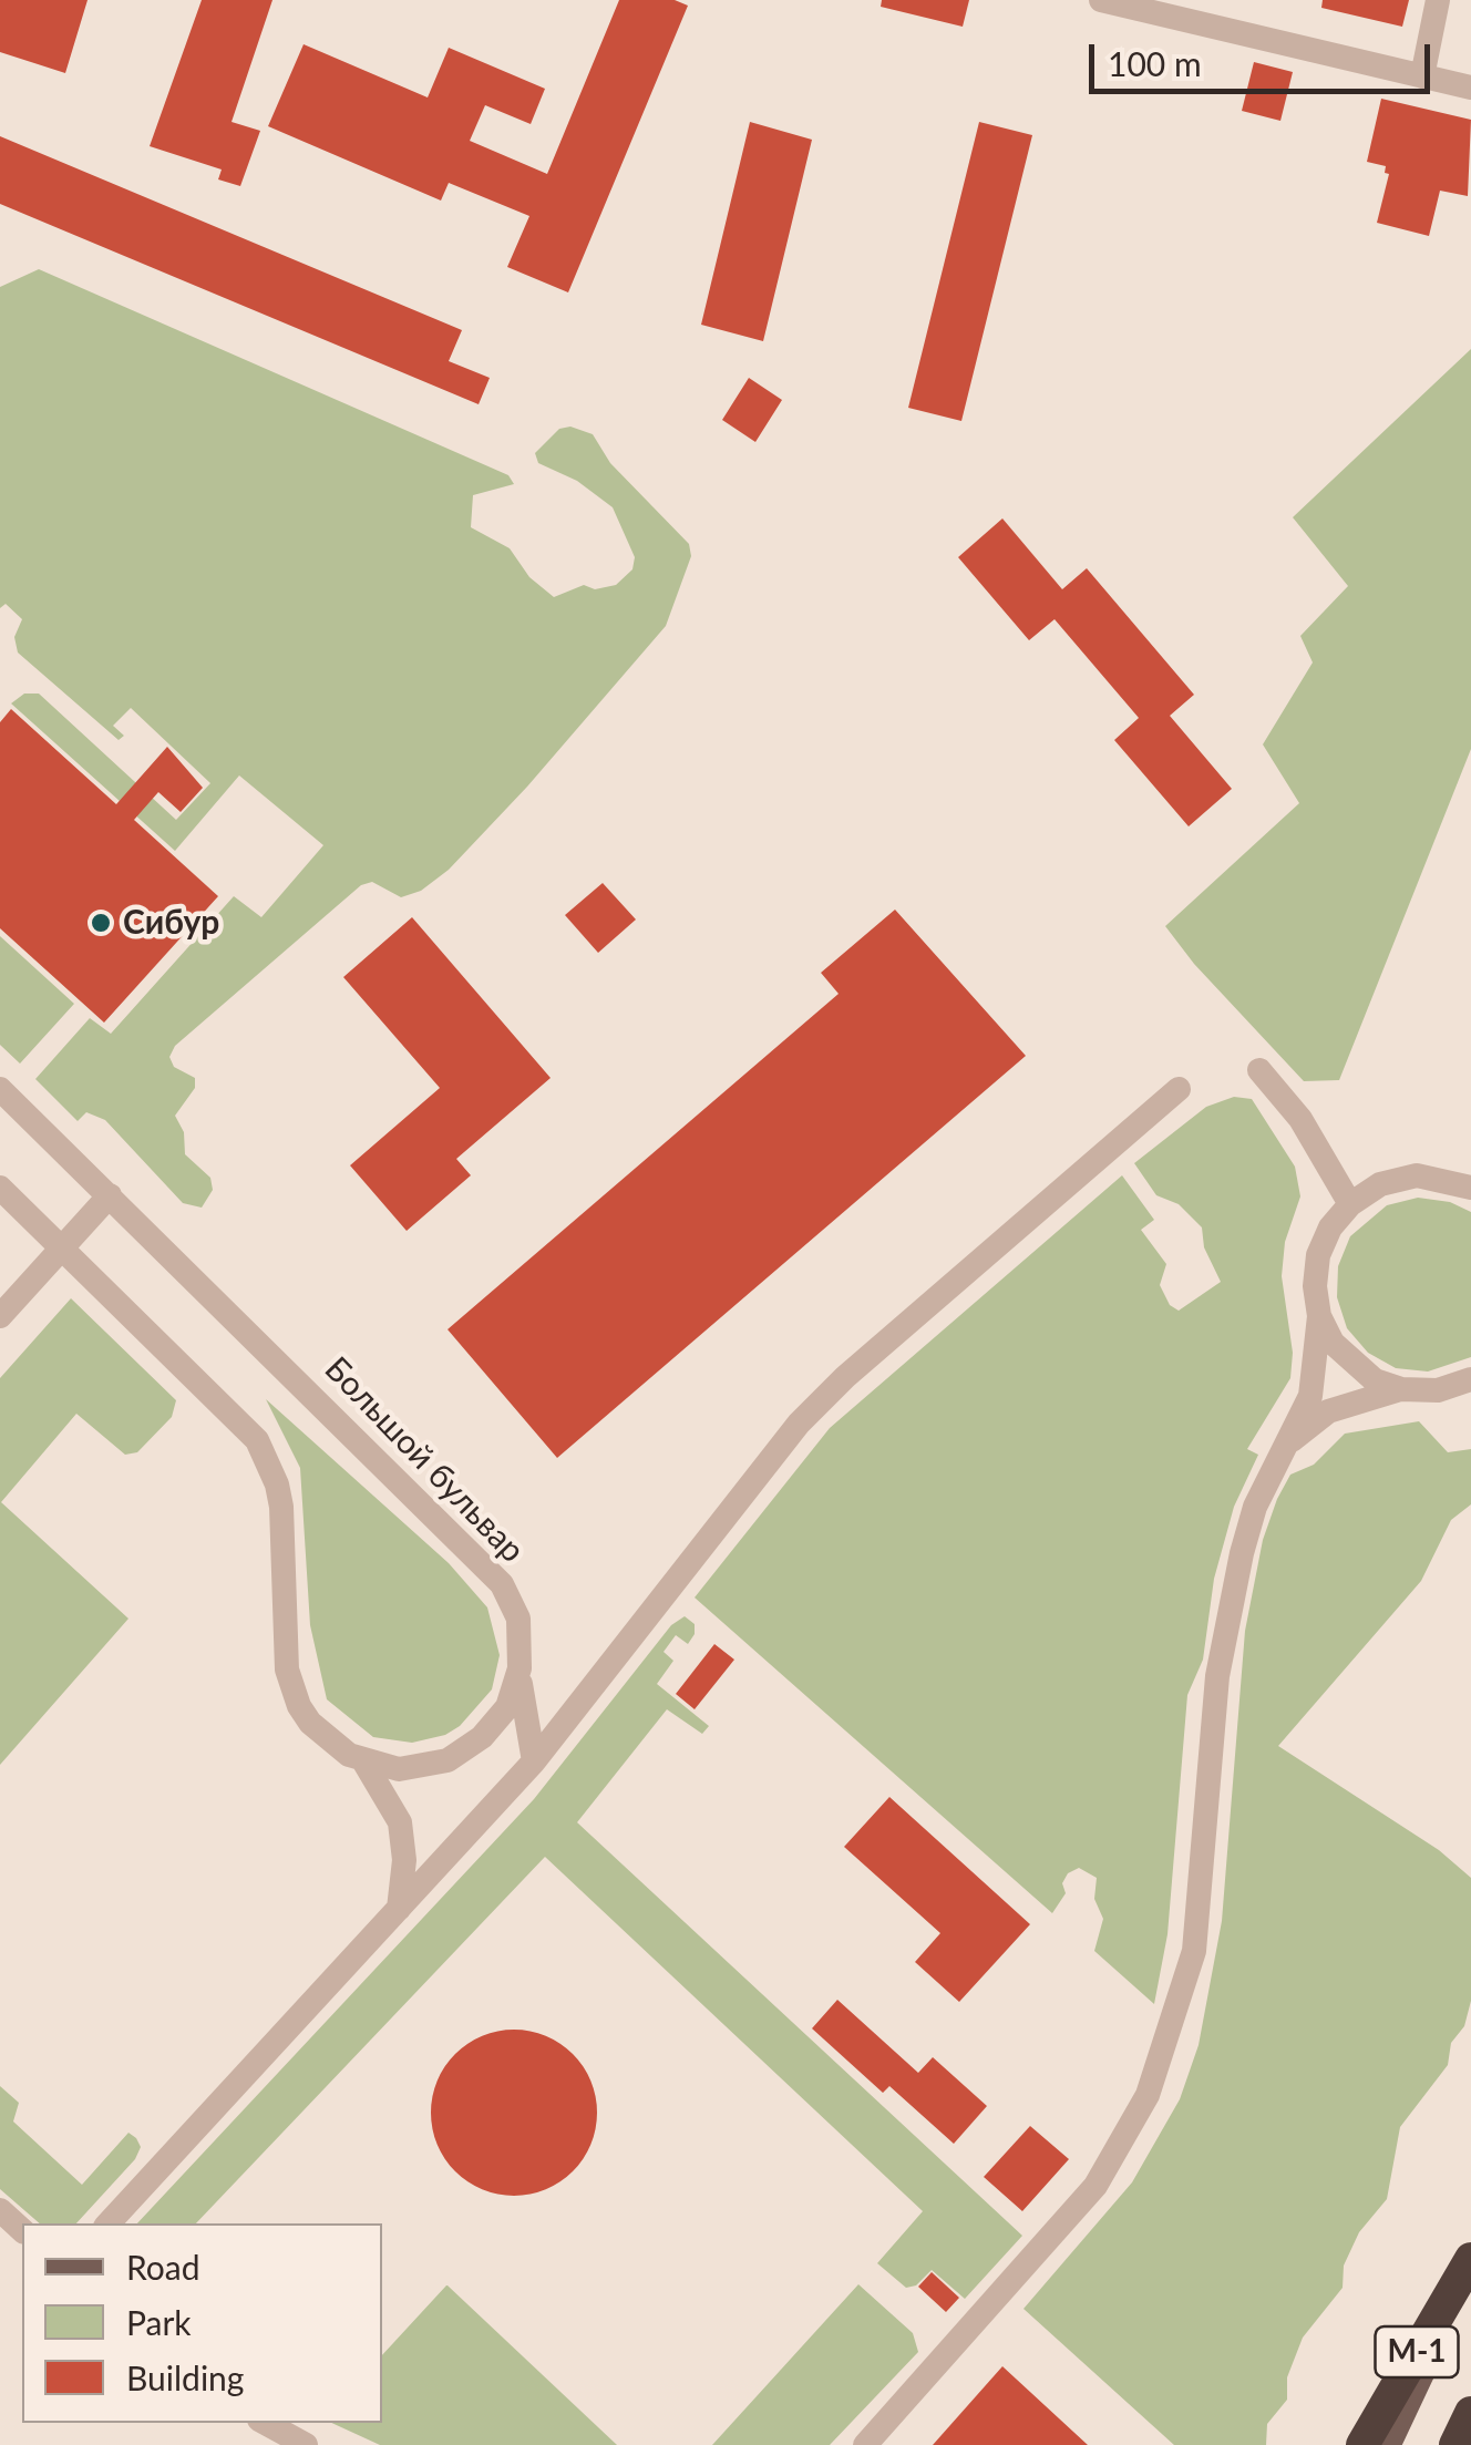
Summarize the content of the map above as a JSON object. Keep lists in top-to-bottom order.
{
  "streets": {
    "highway": ["М-1"],
    "street": ["Большой бульвар"]
  },
  "places": ["Сибур"],
  "legend": ["Road", "Park", "Building"],
  "scale_bar": "100 m"
}
